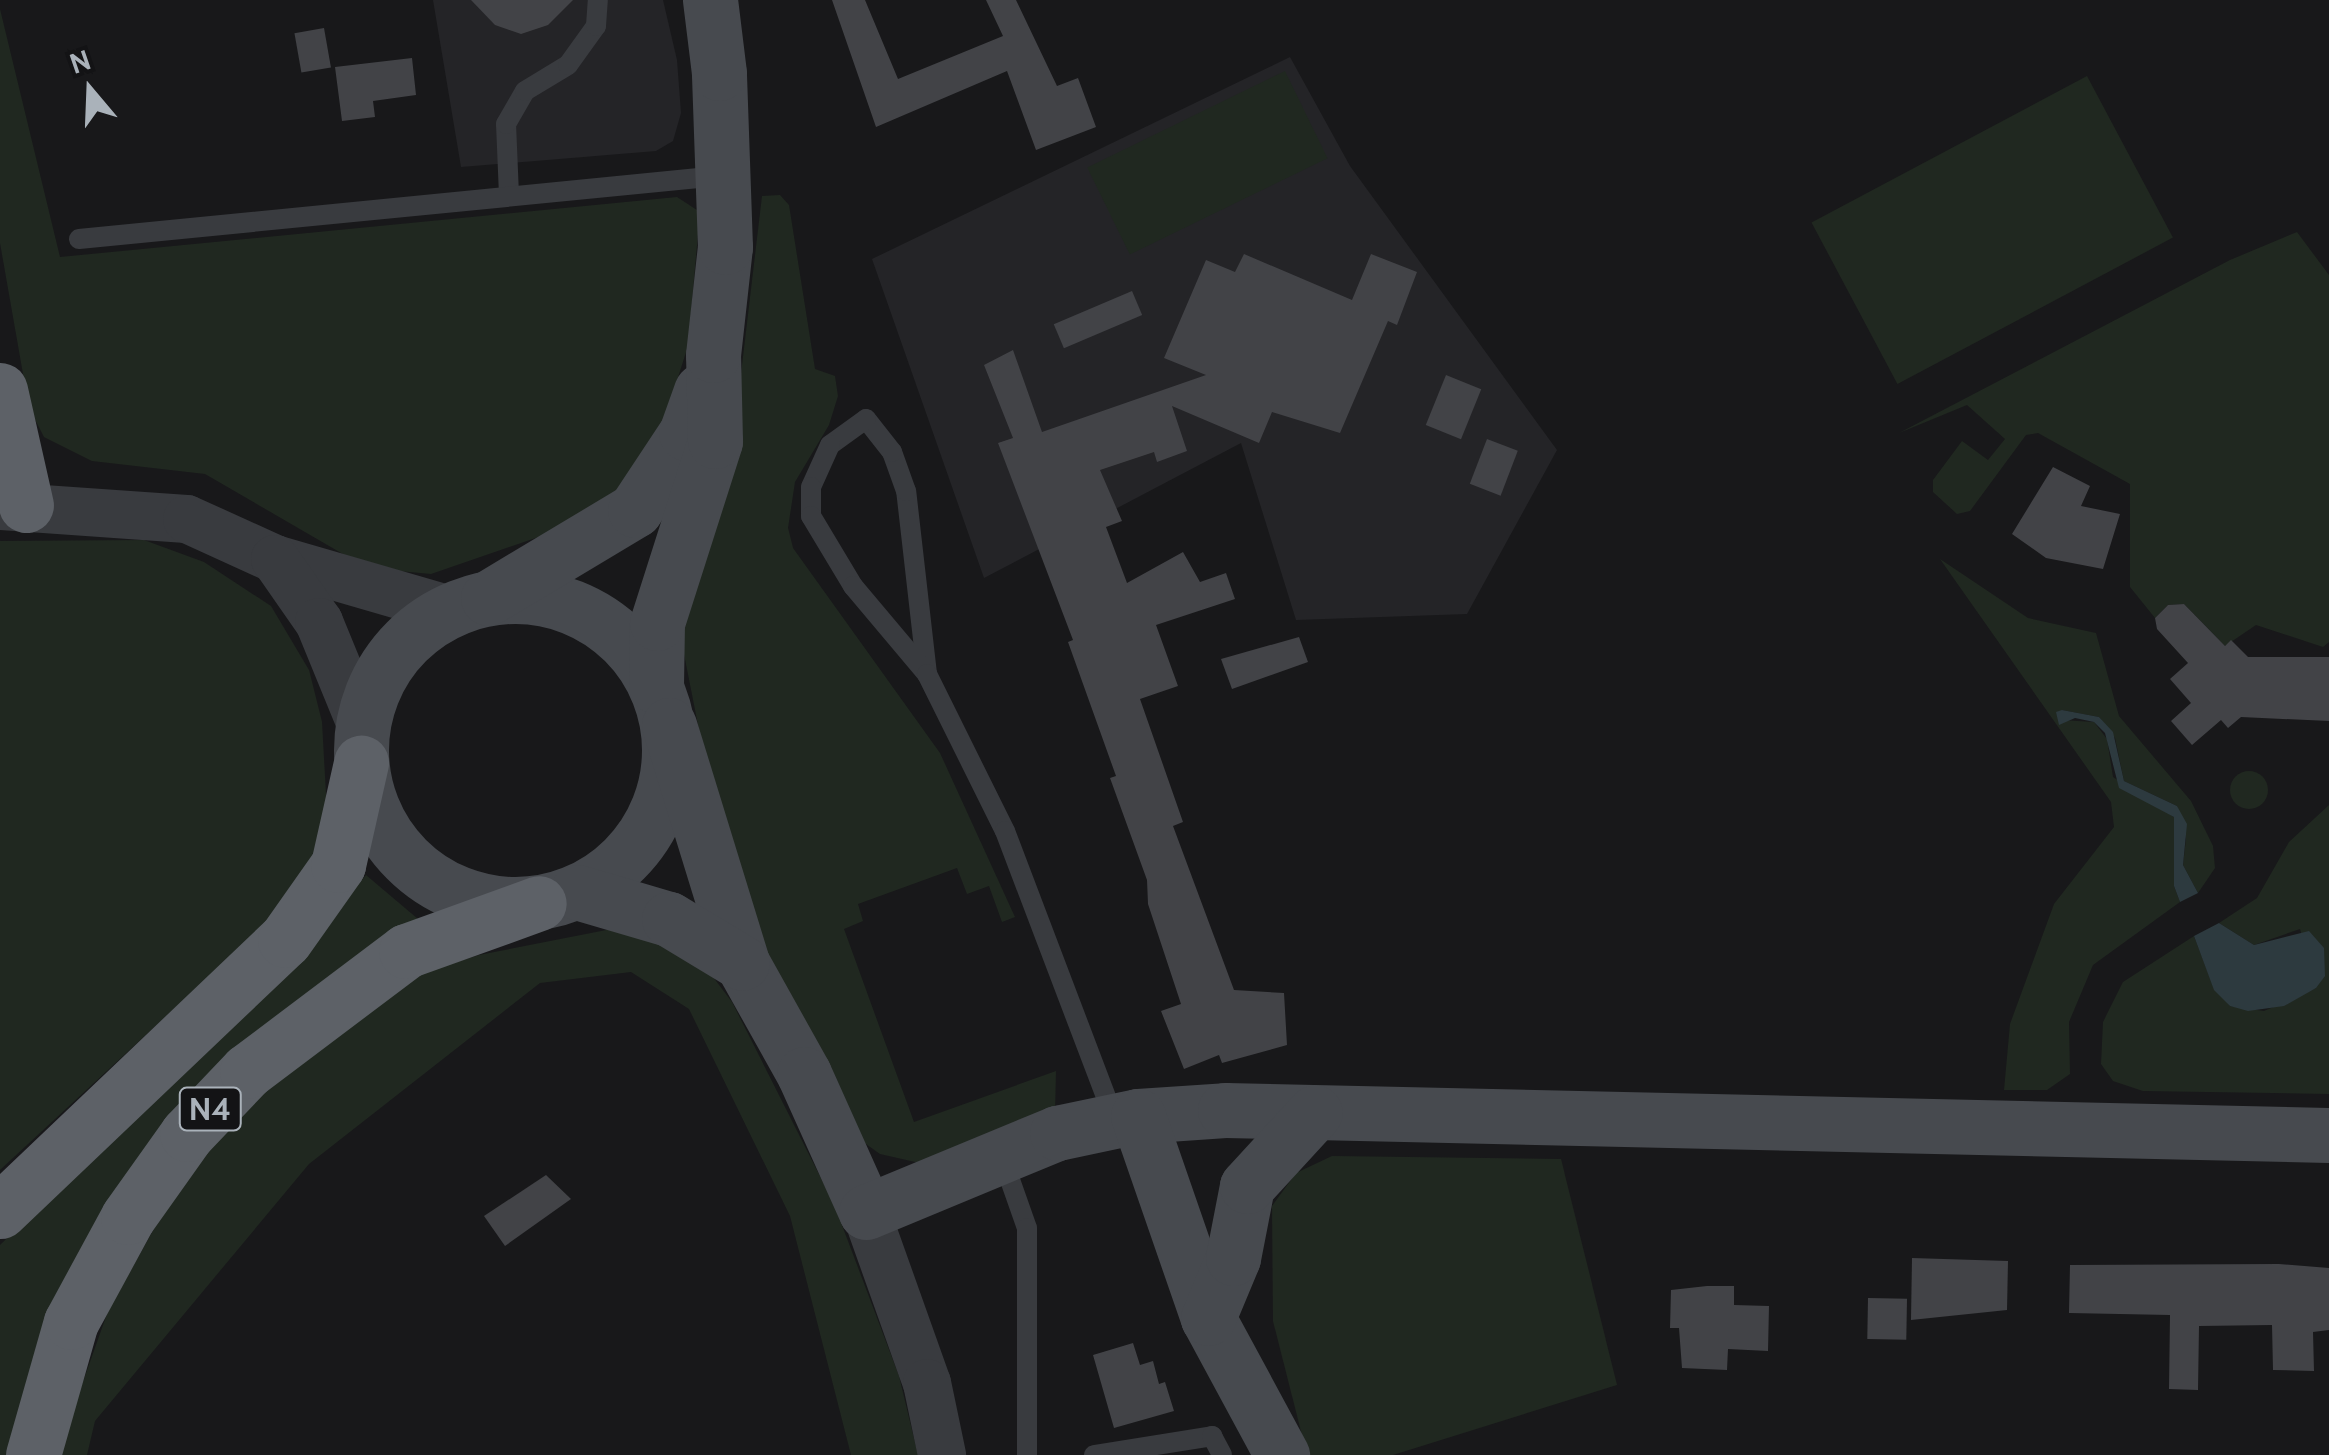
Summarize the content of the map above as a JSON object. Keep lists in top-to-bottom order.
{
  "streets": {
    "highway": ["N4"]
  },
  "north": "top"
}
